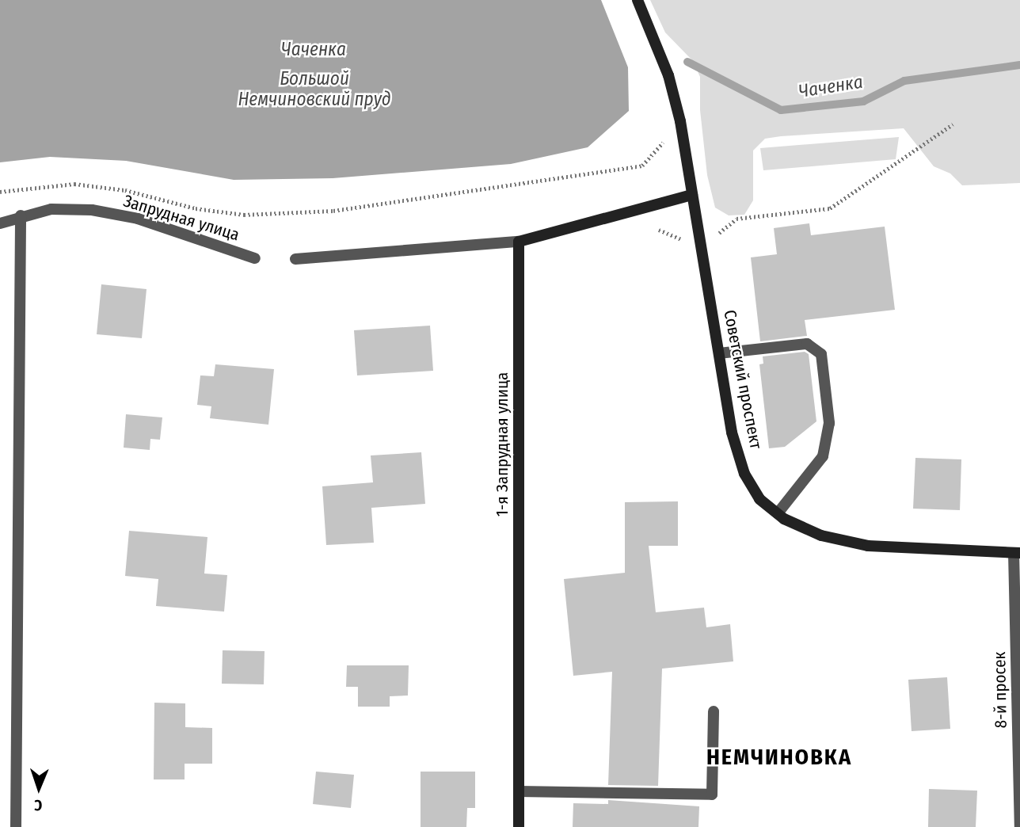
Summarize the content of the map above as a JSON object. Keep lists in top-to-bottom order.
{
  "streets": {
    "street": [
      "Запрудная улица",
      "Советский проспект",
      "1-я Запрудная улица",
      "8-й просек"
    ]
  },
  "crossings": [
    ["Советский проспект", "8-й просек"]
  ],
  "districts": ["НЕМЧИНОВКА"],
  "water": ["Чаченка", "Большой Немчиновский пруд"],
  "north": "bottom"
}
